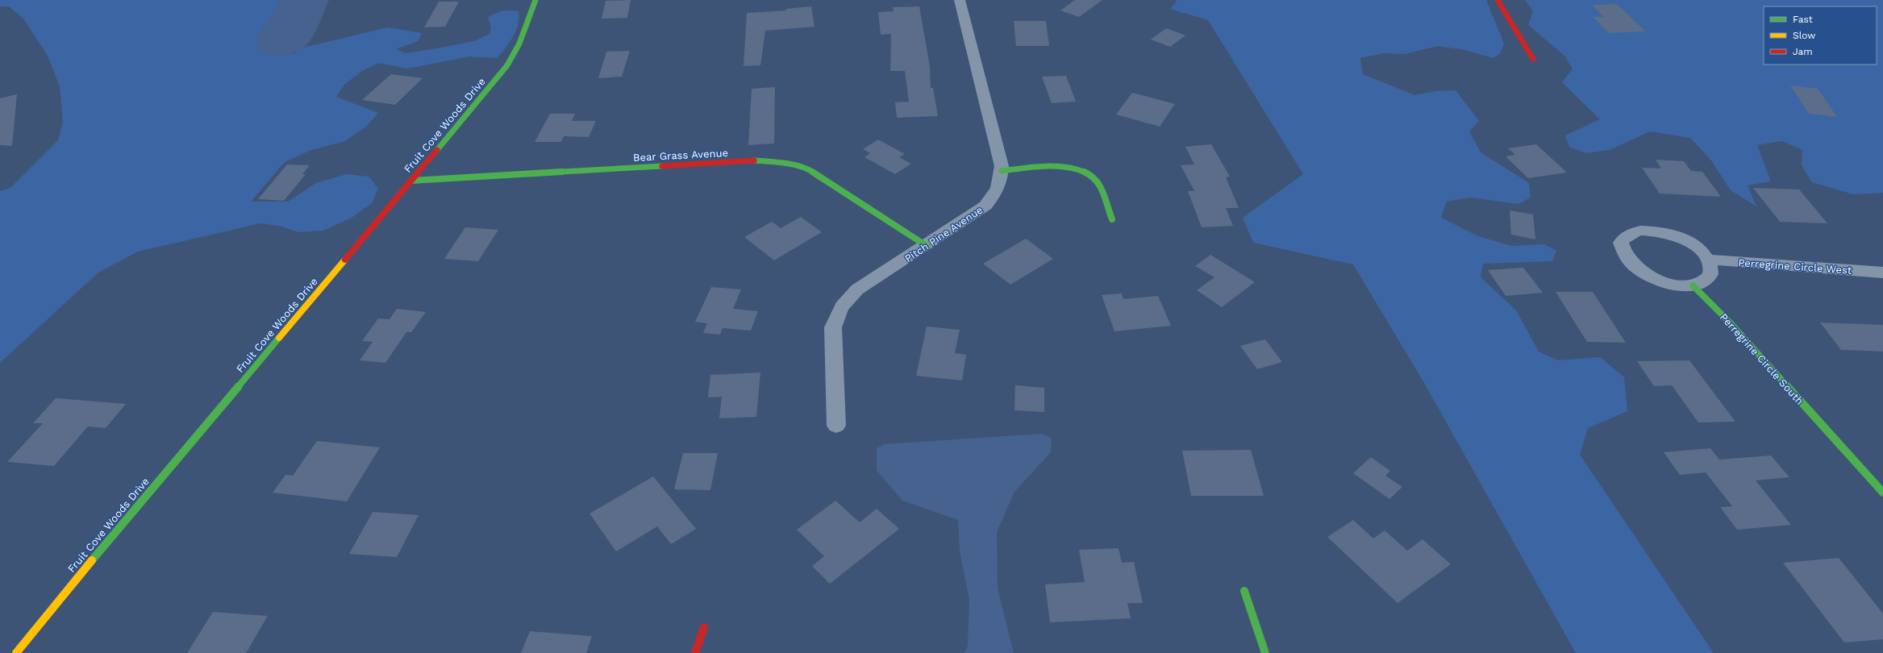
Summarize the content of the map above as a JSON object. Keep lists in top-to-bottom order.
{
  "streets": {
    "street": [
      "Fruit Cove Woods Drive",
      "Bear Grass Avenue",
      "Pitch Pine Avenue",
      "Perregrine Circle West",
      "Perregrine Circle South"
    ]
  },
  "crossings": [
    ["Fruit Cove Woods Drive", "Bear Grass Avenue"],
    ["Bear Grass Avenue", "Pitch Pine Avenue"]
  ],
  "legend": ["Fast", "Slow", "Jam"]
}
